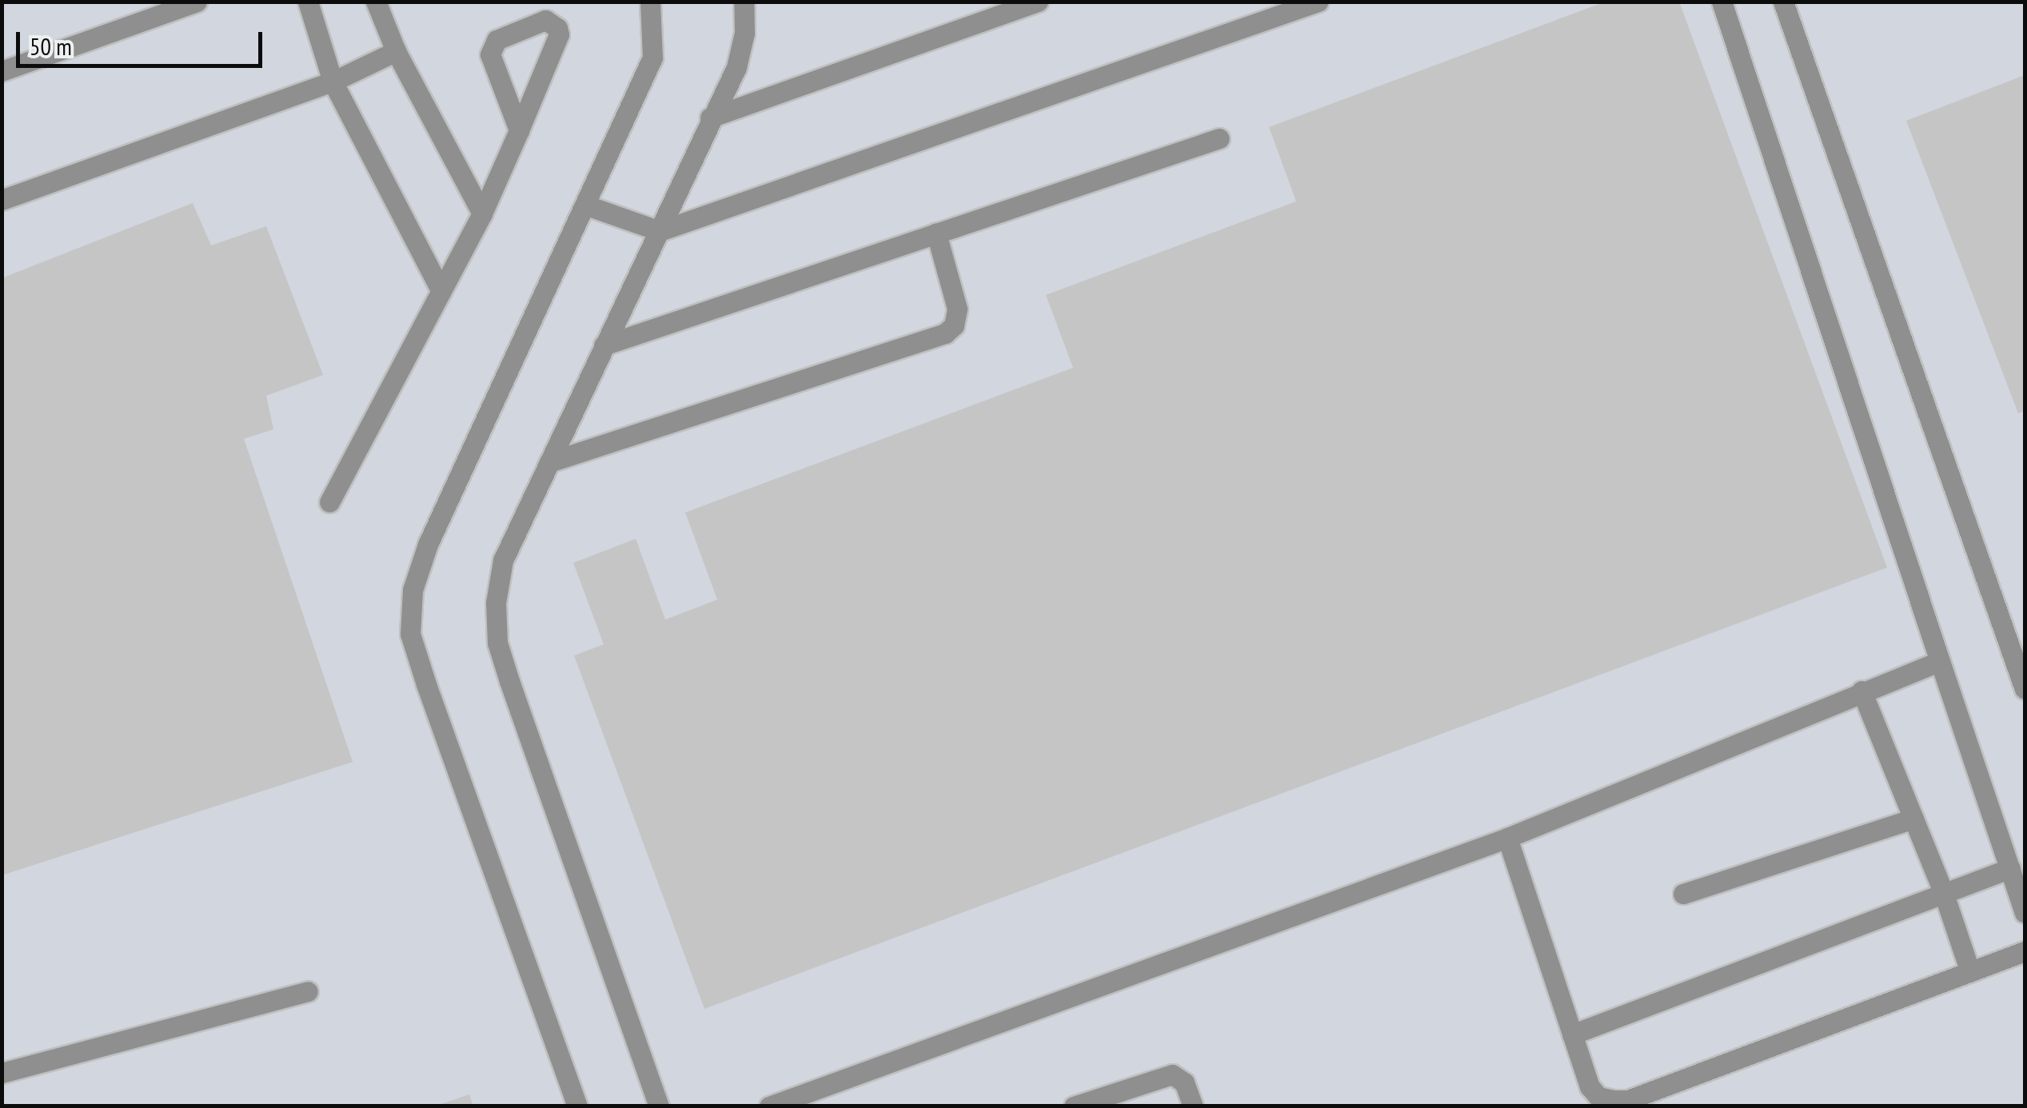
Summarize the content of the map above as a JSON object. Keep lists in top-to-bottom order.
{
  "scale_bar": "50 m"
}
